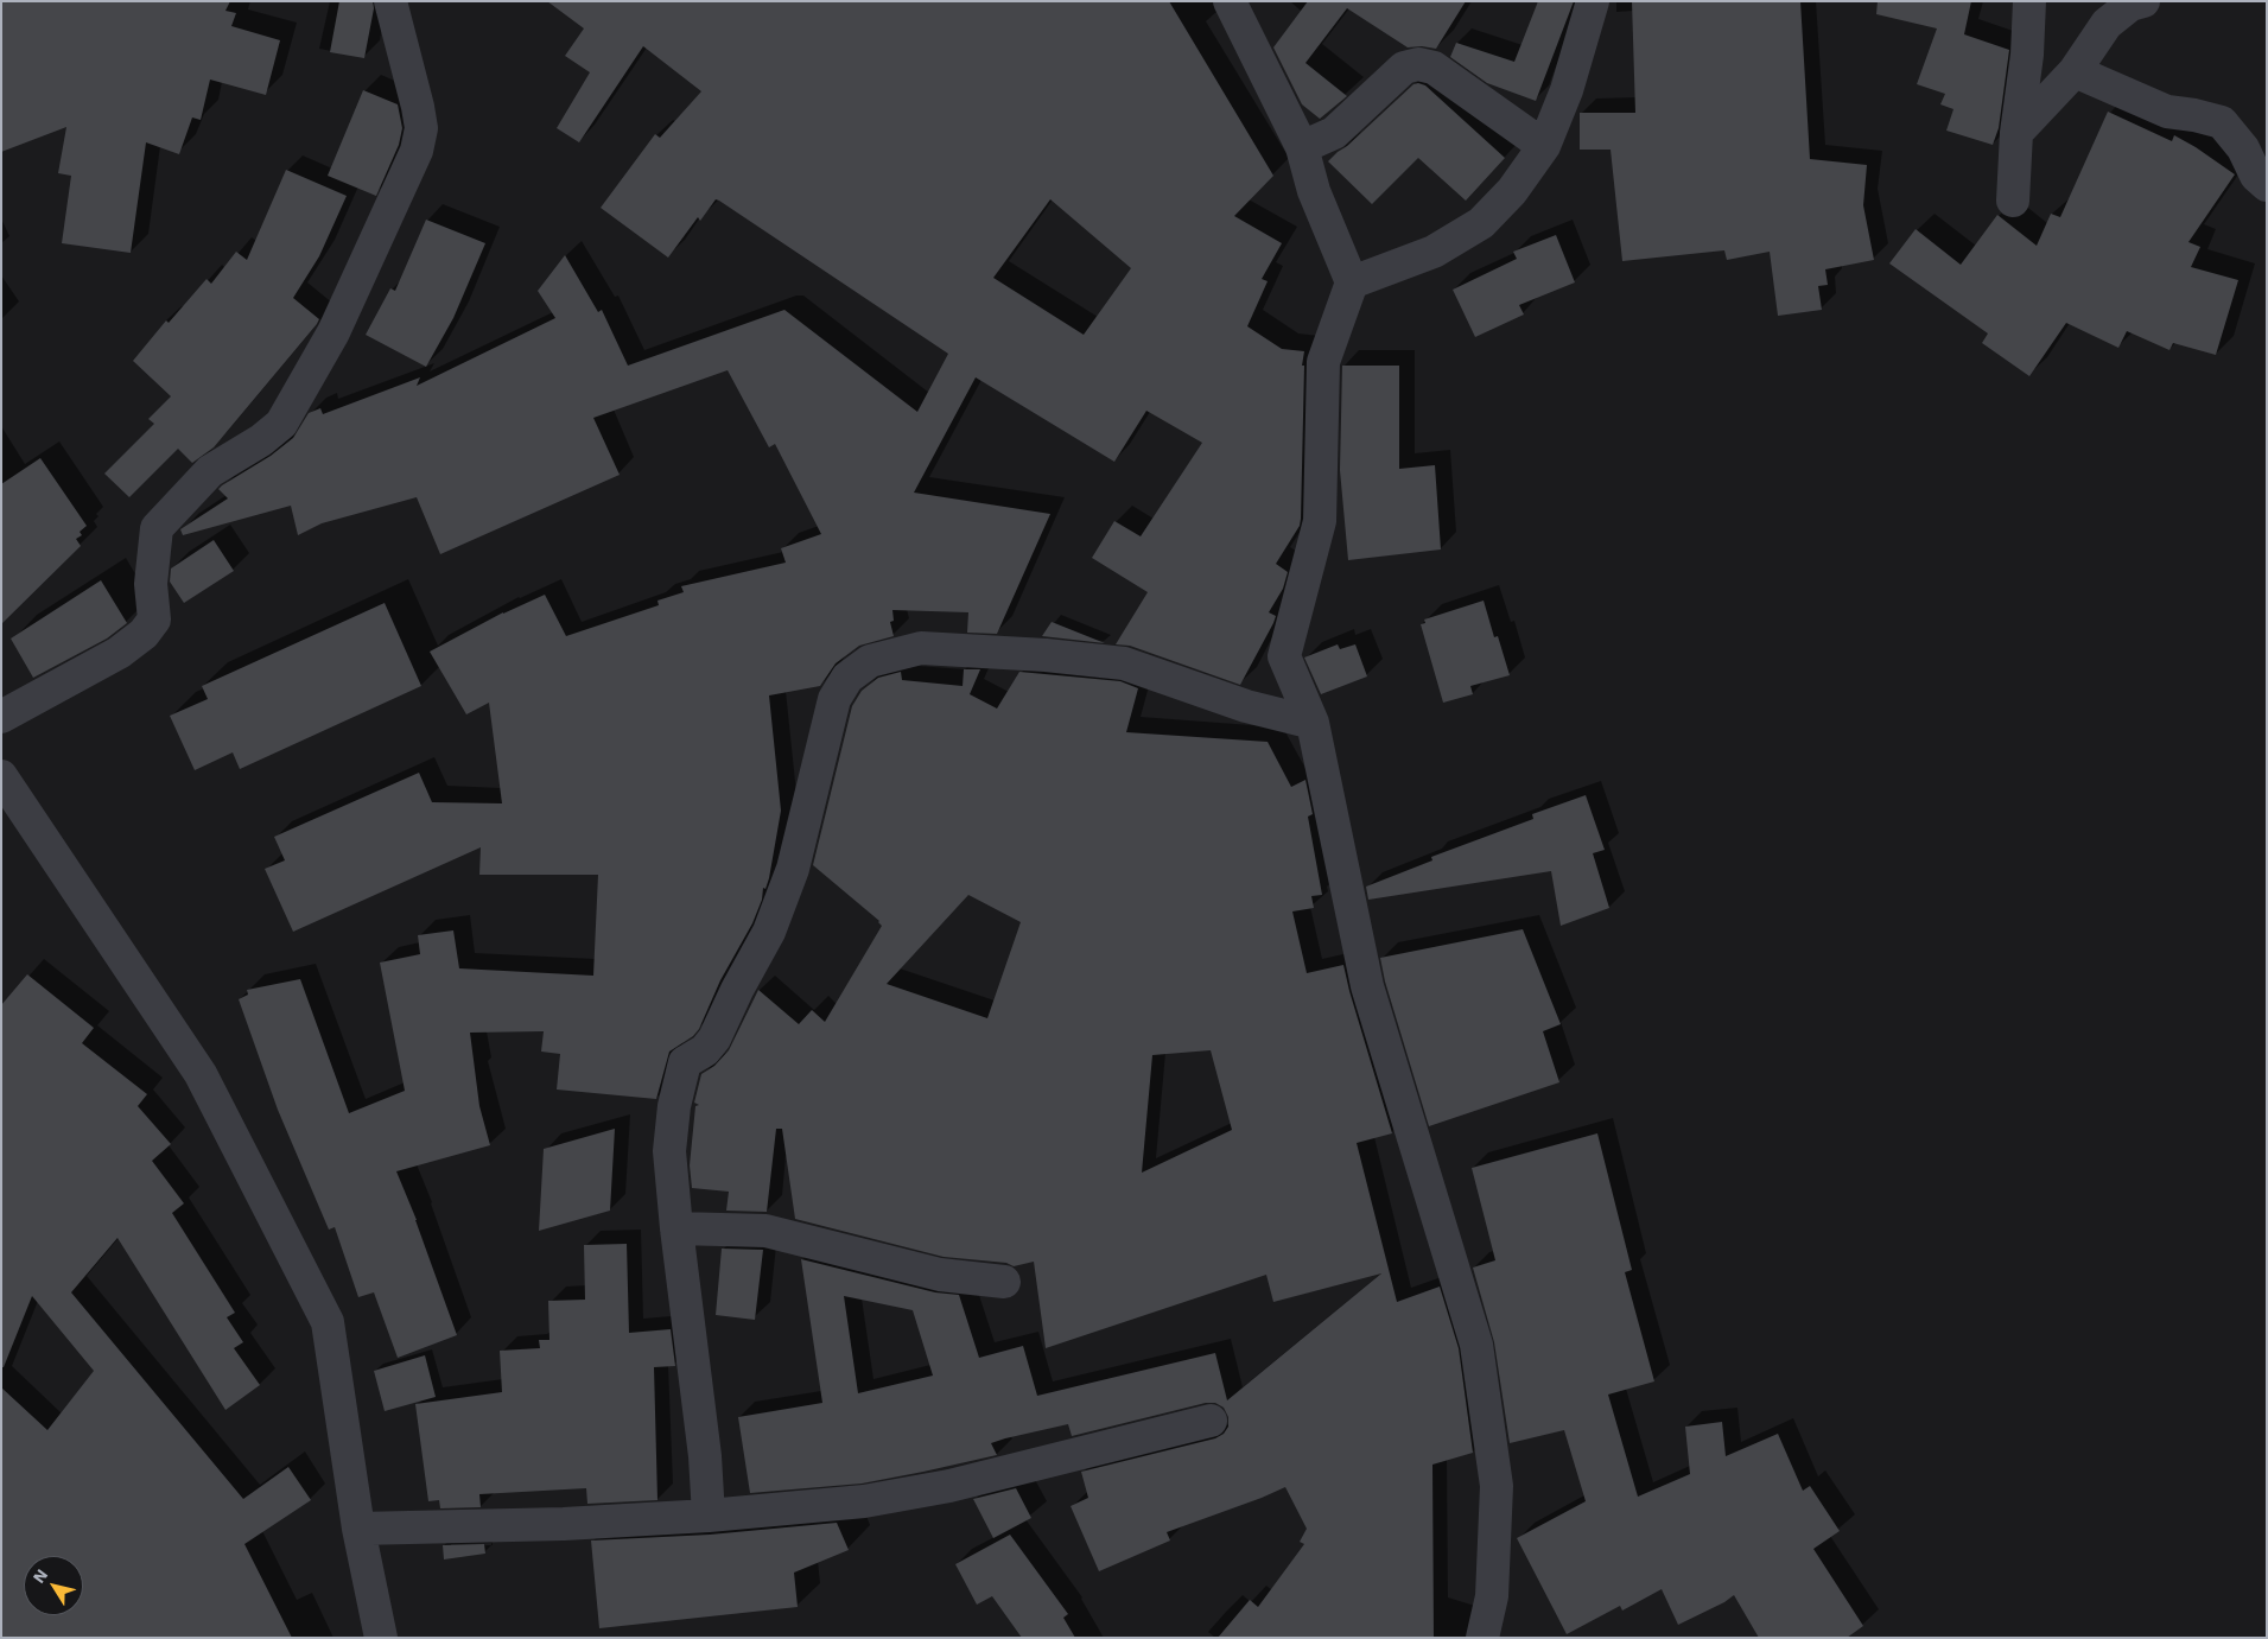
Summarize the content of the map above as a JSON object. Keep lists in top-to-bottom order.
{
  "north": "top left"
}
